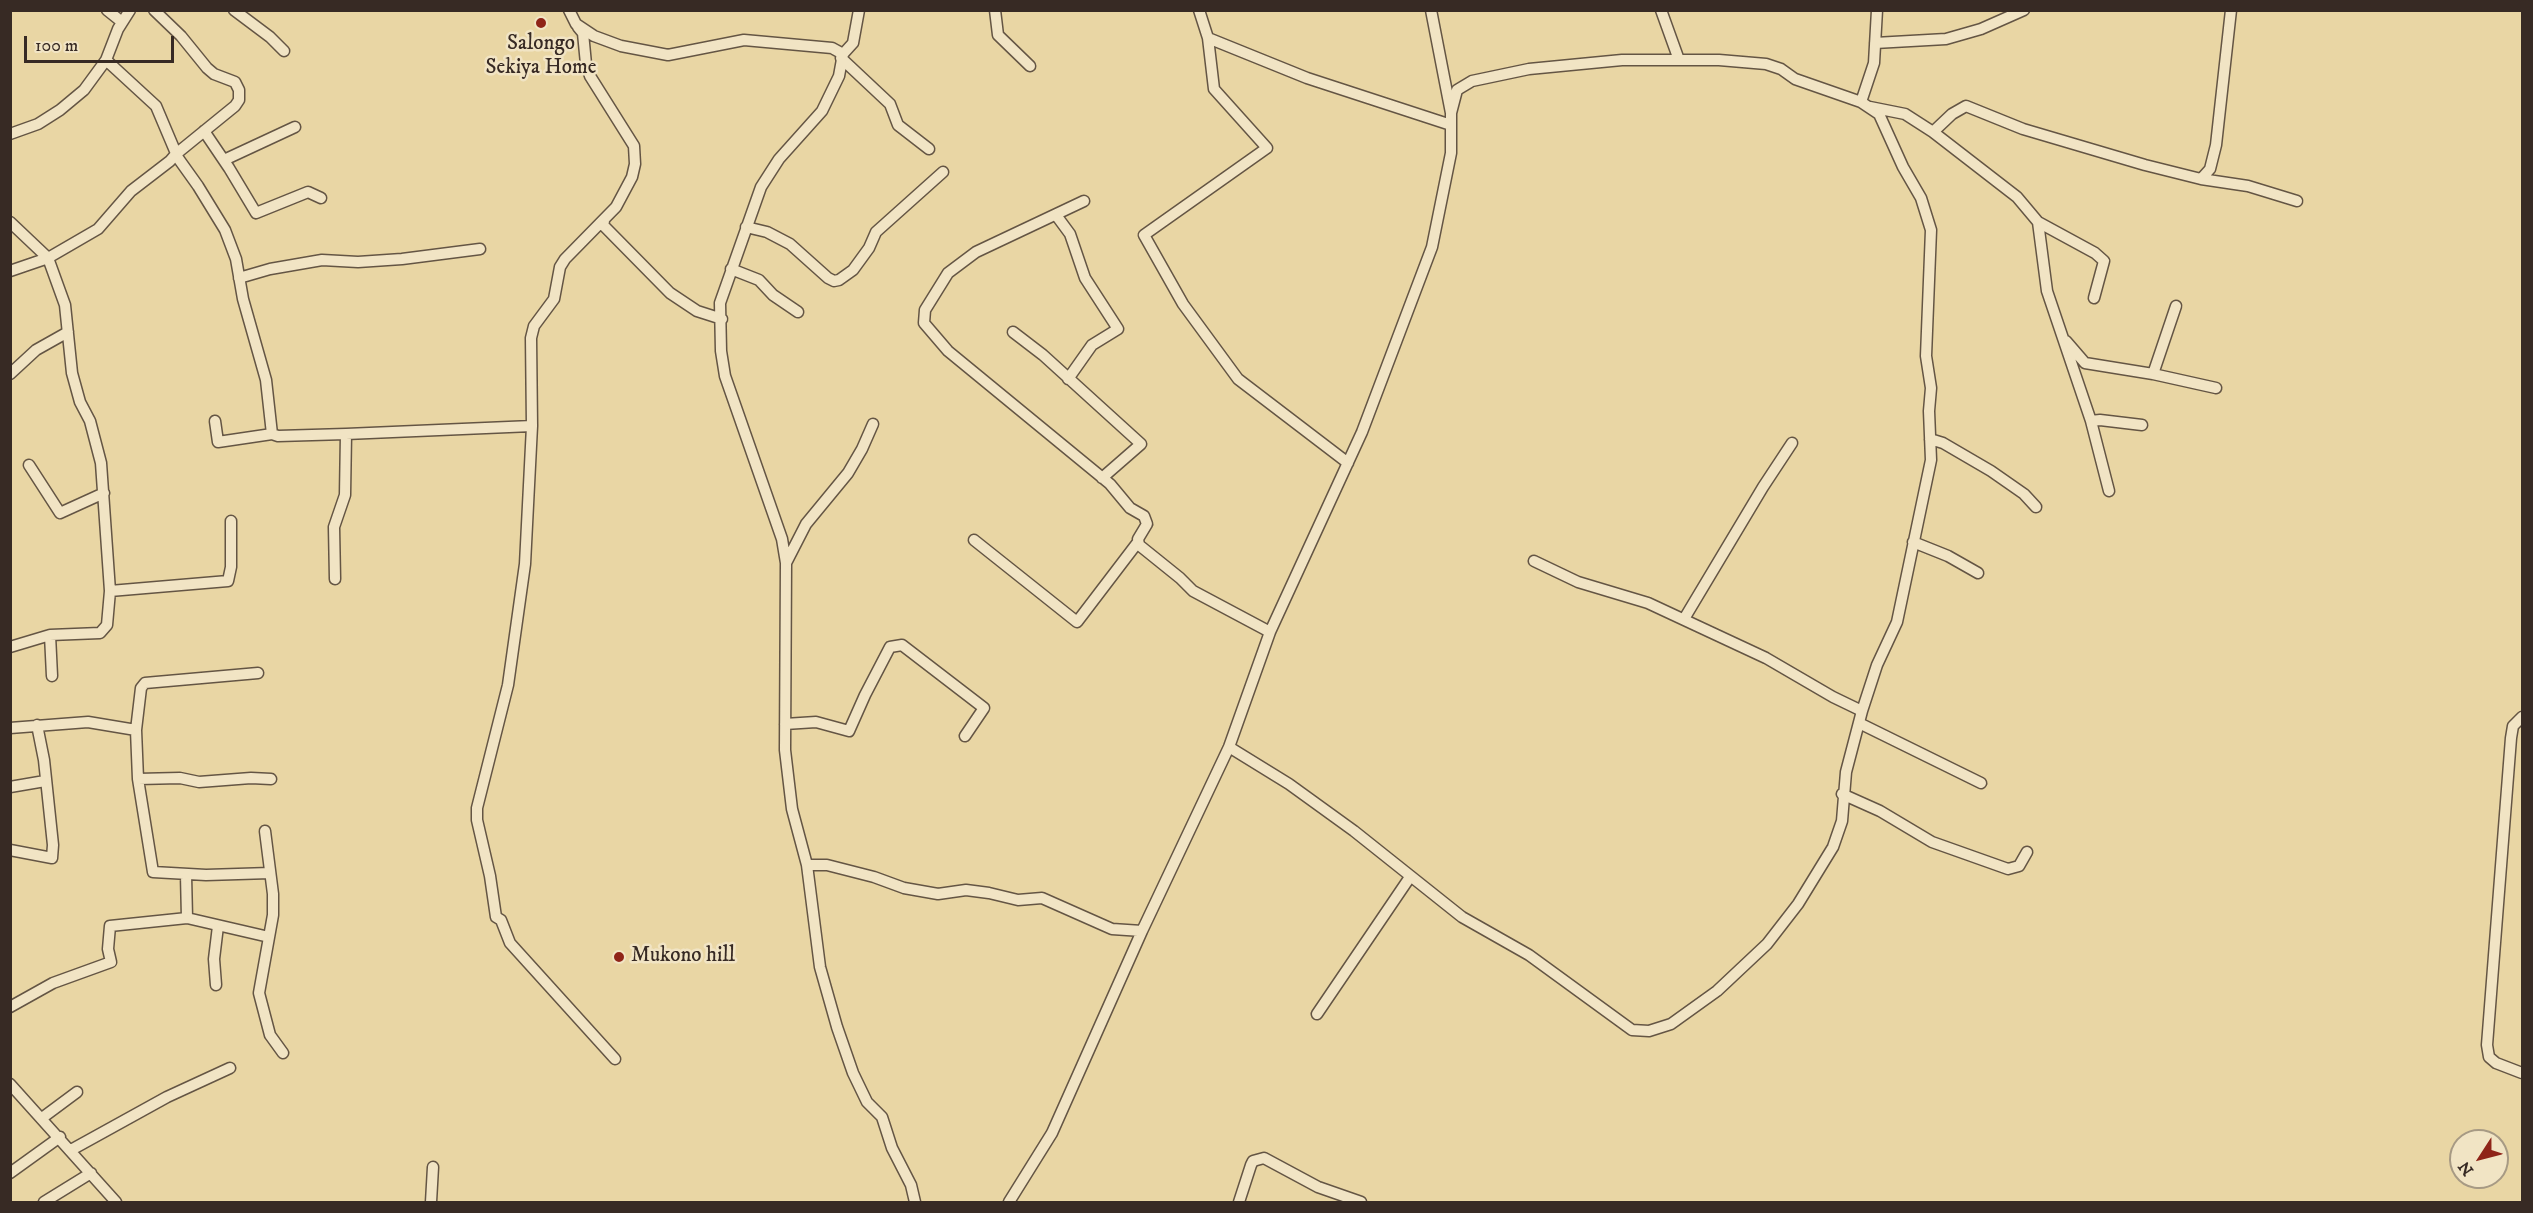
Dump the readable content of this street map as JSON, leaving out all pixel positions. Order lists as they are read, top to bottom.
{
  "places": ["Salongo Sekiya Home", "Mukono hill"],
  "scale_bar": "100 m",
  "north": "bottom left"
}
